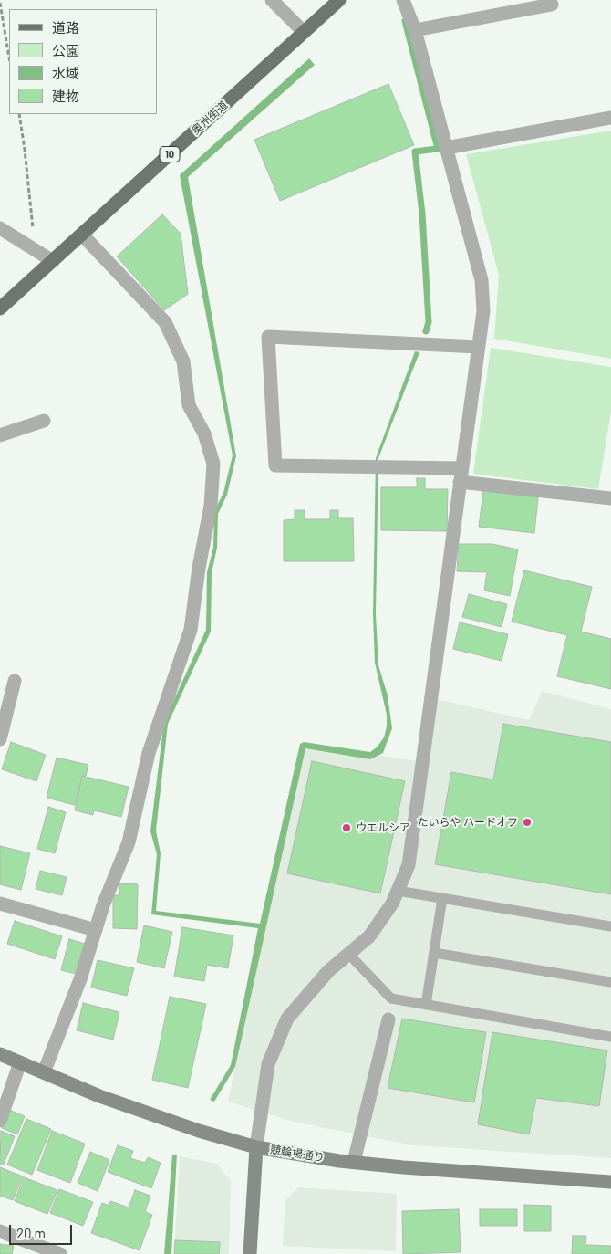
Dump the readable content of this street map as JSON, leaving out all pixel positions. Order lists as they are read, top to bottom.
{
  "streets": {
    "main road": ["奥州街道", "10"],
    "street": ["競輪場通り"]
  },
  "places": ["たいらや ハードオフ", "ウエルシア"],
  "legend": [
    "道路",
    "公園",
    "水域",
    "建物"
  ],
  "scale_bar": "20 m"
}
